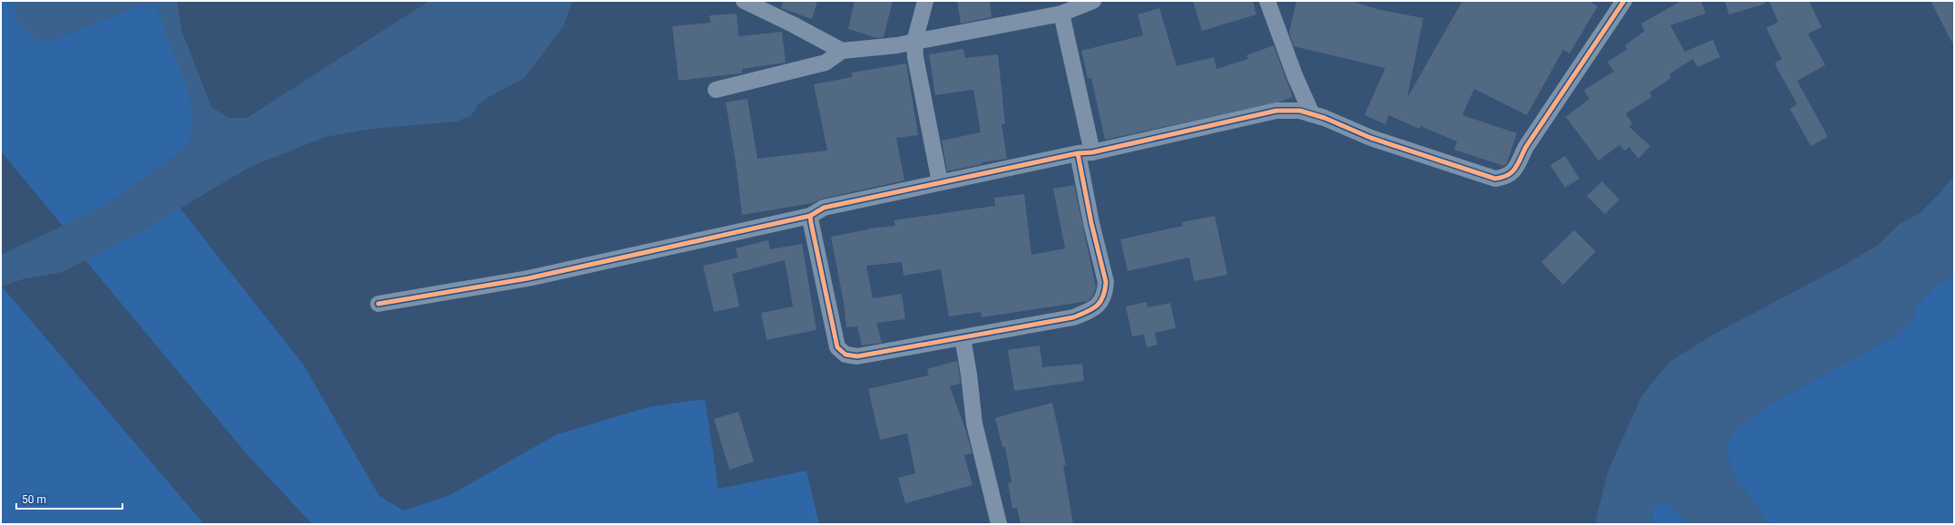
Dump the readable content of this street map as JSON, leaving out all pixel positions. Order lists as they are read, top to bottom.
{
  "scale_bar": "50 m"
}
